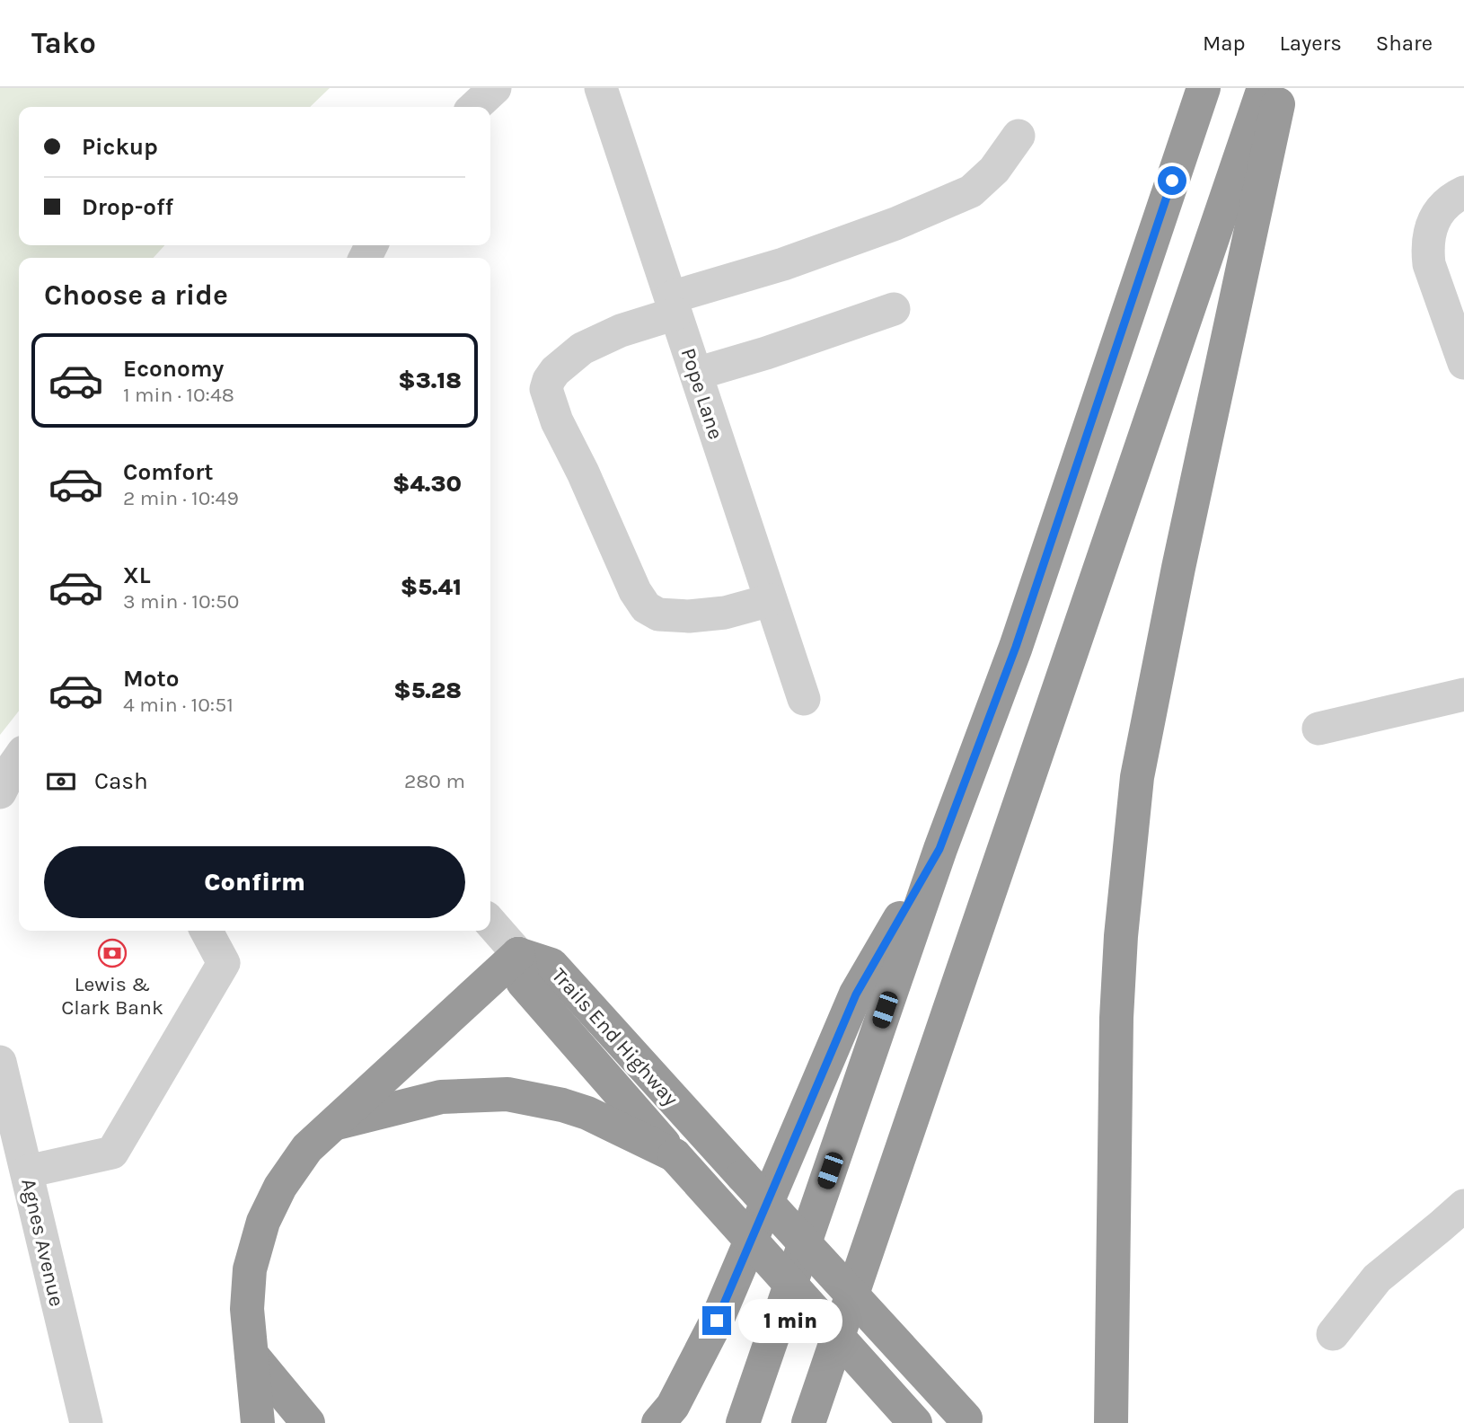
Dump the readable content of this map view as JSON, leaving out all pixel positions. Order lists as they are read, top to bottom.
{
  "streets": {
    "highway": ["Trails End Highway"],
    "street": ["Pope Lane", "Agnes Avenue"]
  },
  "places": {
    "bank": ["Lewis & Clark Bank"]
  },
  "page": {
    "header": "Tako",
    "nav": ["Map", "Layers", "Share"],
    "banner": ["Pickup", "Drop-off"],
    "heading": "Choose a ride",
    "list": [
      {
        "name": "Economy",
        "note": "1 min · 10:48",
        "value": "$3.18"
      },
      {
        "name": "Comfort",
        "note": "2 min · 10:49",
        "value": "$4.30"
      },
      {
        "name": "XL",
        "note": "3 min · 10:50",
        "value": "$5.41"
      },
      {
        "name": "Moto",
        "note": "4 min · 10:51",
        "value": "$5.28"
      }
    ],
    "pay": ["Cash", "280 m"],
    "buttons": "Confirm",
    "bubble": "1 min"
  }
}
